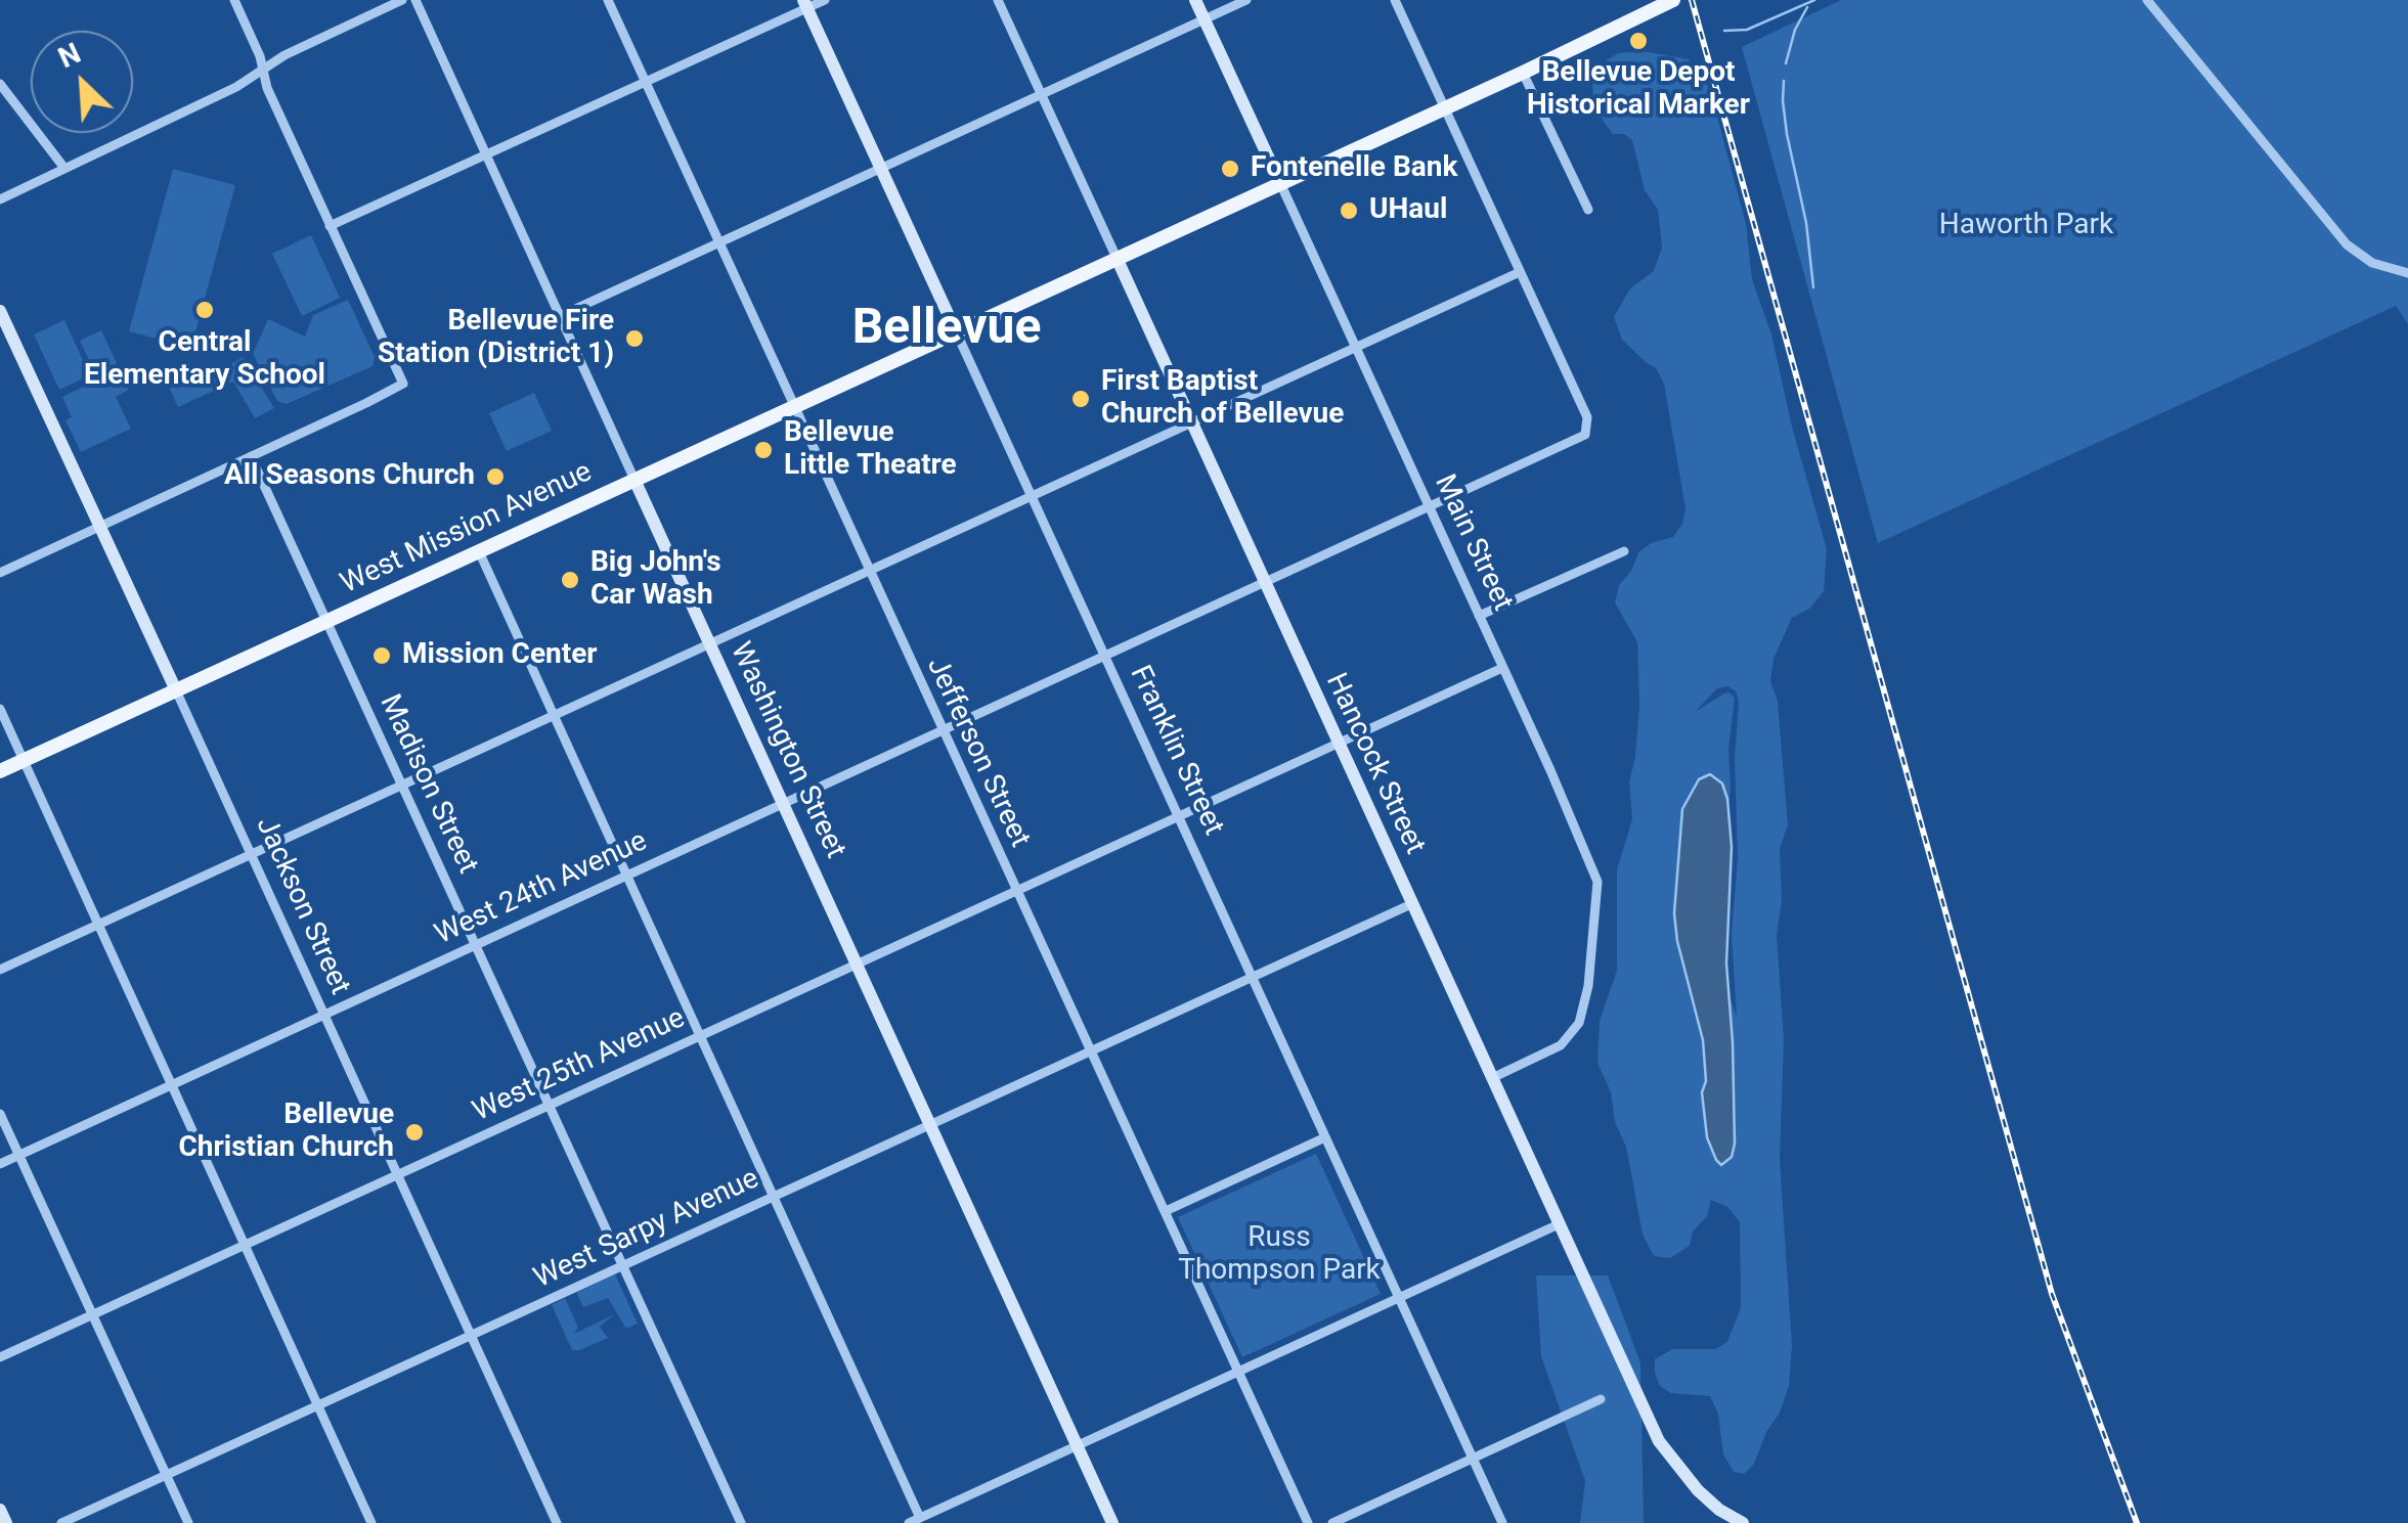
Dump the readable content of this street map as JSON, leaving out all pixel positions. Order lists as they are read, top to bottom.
{
  "streets": {
    "main road": ["West Mission Avenue"],
    "street": [
      "Main Street",
      "Washington Street",
      "Franklin Street",
      "Jefferson Street",
      "Hancock Street",
      "Madison Street",
      "West 24th Avenue",
      "Jackson Street",
      "West 25th Avenue",
      "West Sarpy Avenue"
    ]
  },
  "crossings": [
    ["West Mission Avenue", "Main Street"],
    ["West Mission Avenue", "Washington Street"],
    ["West Mission Avenue", "Franklin Street"],
    ["West Mission Avenue", "Jefferson Street"],
    ["West Mission Avenue", "Hancock Street"],
    ["West Mission Avenue", "Madison Street"],
    ["West Mission Avenue", "Jackson Street"],
    ["Main Street", "Hancock Street"],
    ["Main Street", "West 24th Avenue"],
    ["Main Street", "West 25th Avenue"],
    ["Washington Street", "West 24th Avenue"],
    ["Washington Street", "West 25th Avenue"],
    ["Washington Street", "West Sarpy Avenue"],
    ["Franklin Street", "West 24th Avenue"],
    ["Franklin Street", "West 25th Avenue"],
    ["Franklin Street", "West Sarpy Avenue"],
    ["Jefferson Street", "West 24th Avenue"],
    ["Jefferson Street", "West 25th Avenue"],
    ["Jefferson Street", "West Sarpy Avenue"],
    ["Hancock Street", "West 24th Avenue"],
    ["Hancock Street", "West 25th Avenue"],
    ["Hancock Street", "West Sarpy Avenue"],
    ["Madison Street", "West 24th Avenue"],
    ["Madison Street", "West 25th Avenue"],
    ["Madison Street", "West Sarpy Avenue"],
    ["West 24th Avenue", "Jackson Street"],
    ["Jackson Street", "West 25th Avenue"],
    ["Jackson Street", "West Sarpy Avenue"]
  ],
  "districts": ["Bellevue"],
  "parks": ["Haworth Park", "Russ Thompson Park"],
  "places": [
    "Bellevue Depot Historical Marker",
    "Fontenelle Bank",
    "UHaul",
    "Central Elementary School",
    "Bellevue Fire Station (District 1)",
    "First Baptist Church of Bellevue",
    "Bellevue Little Theatre",
    "All Seasons Church",
    "Big John's Car Wash",
    "Mission Center",
    "Bellevue Christian Church"
  ],
  "north": "top left"
}
